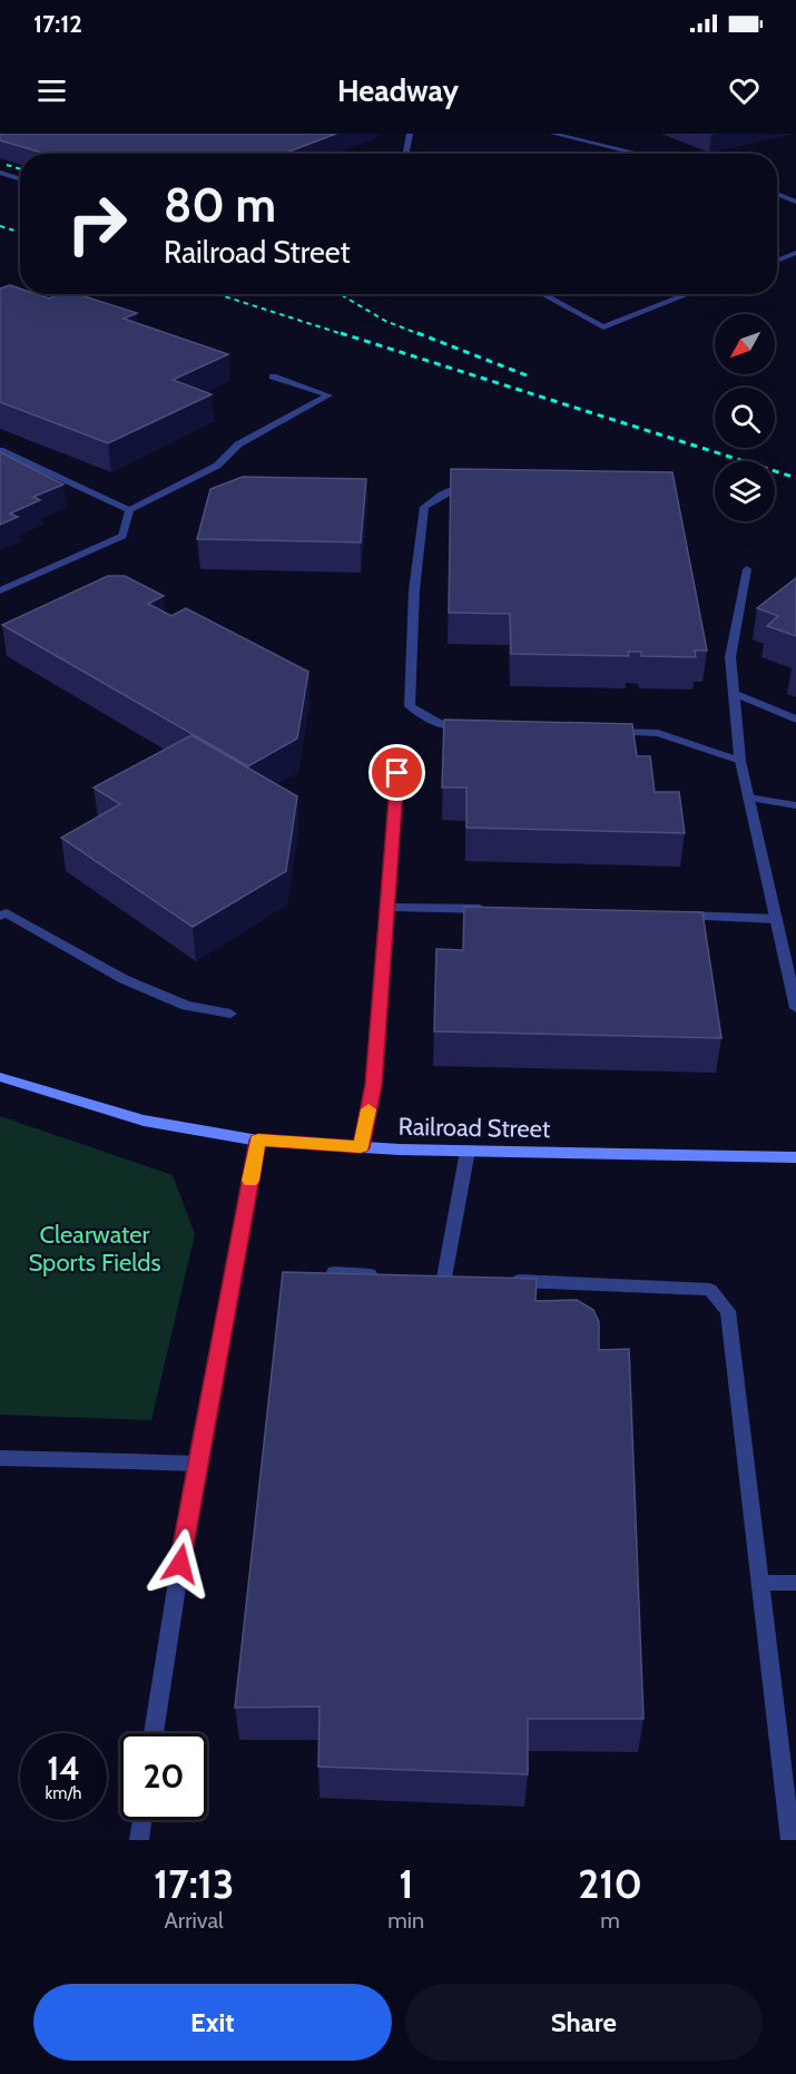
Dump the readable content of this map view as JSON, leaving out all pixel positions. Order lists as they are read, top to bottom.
{
  "streets": {
    "main road": ["Railroad Street"]
  },
  "parks": ["Clearwater Sports Fields"],
  "north": "bottom left",
  "page": {
    "status": "17:12",
    "header": "Headway",
    "turn": ["80 m", "Railroad Street"],
    "speed": "14 km/h",
    "limit": "20",
    "eta": [
      "17:13",
      "Arrival",
      "1",
      "min",
      "210",
      "m"
    ],
    "buttons": ["Exit", "Share"]
  }
}
